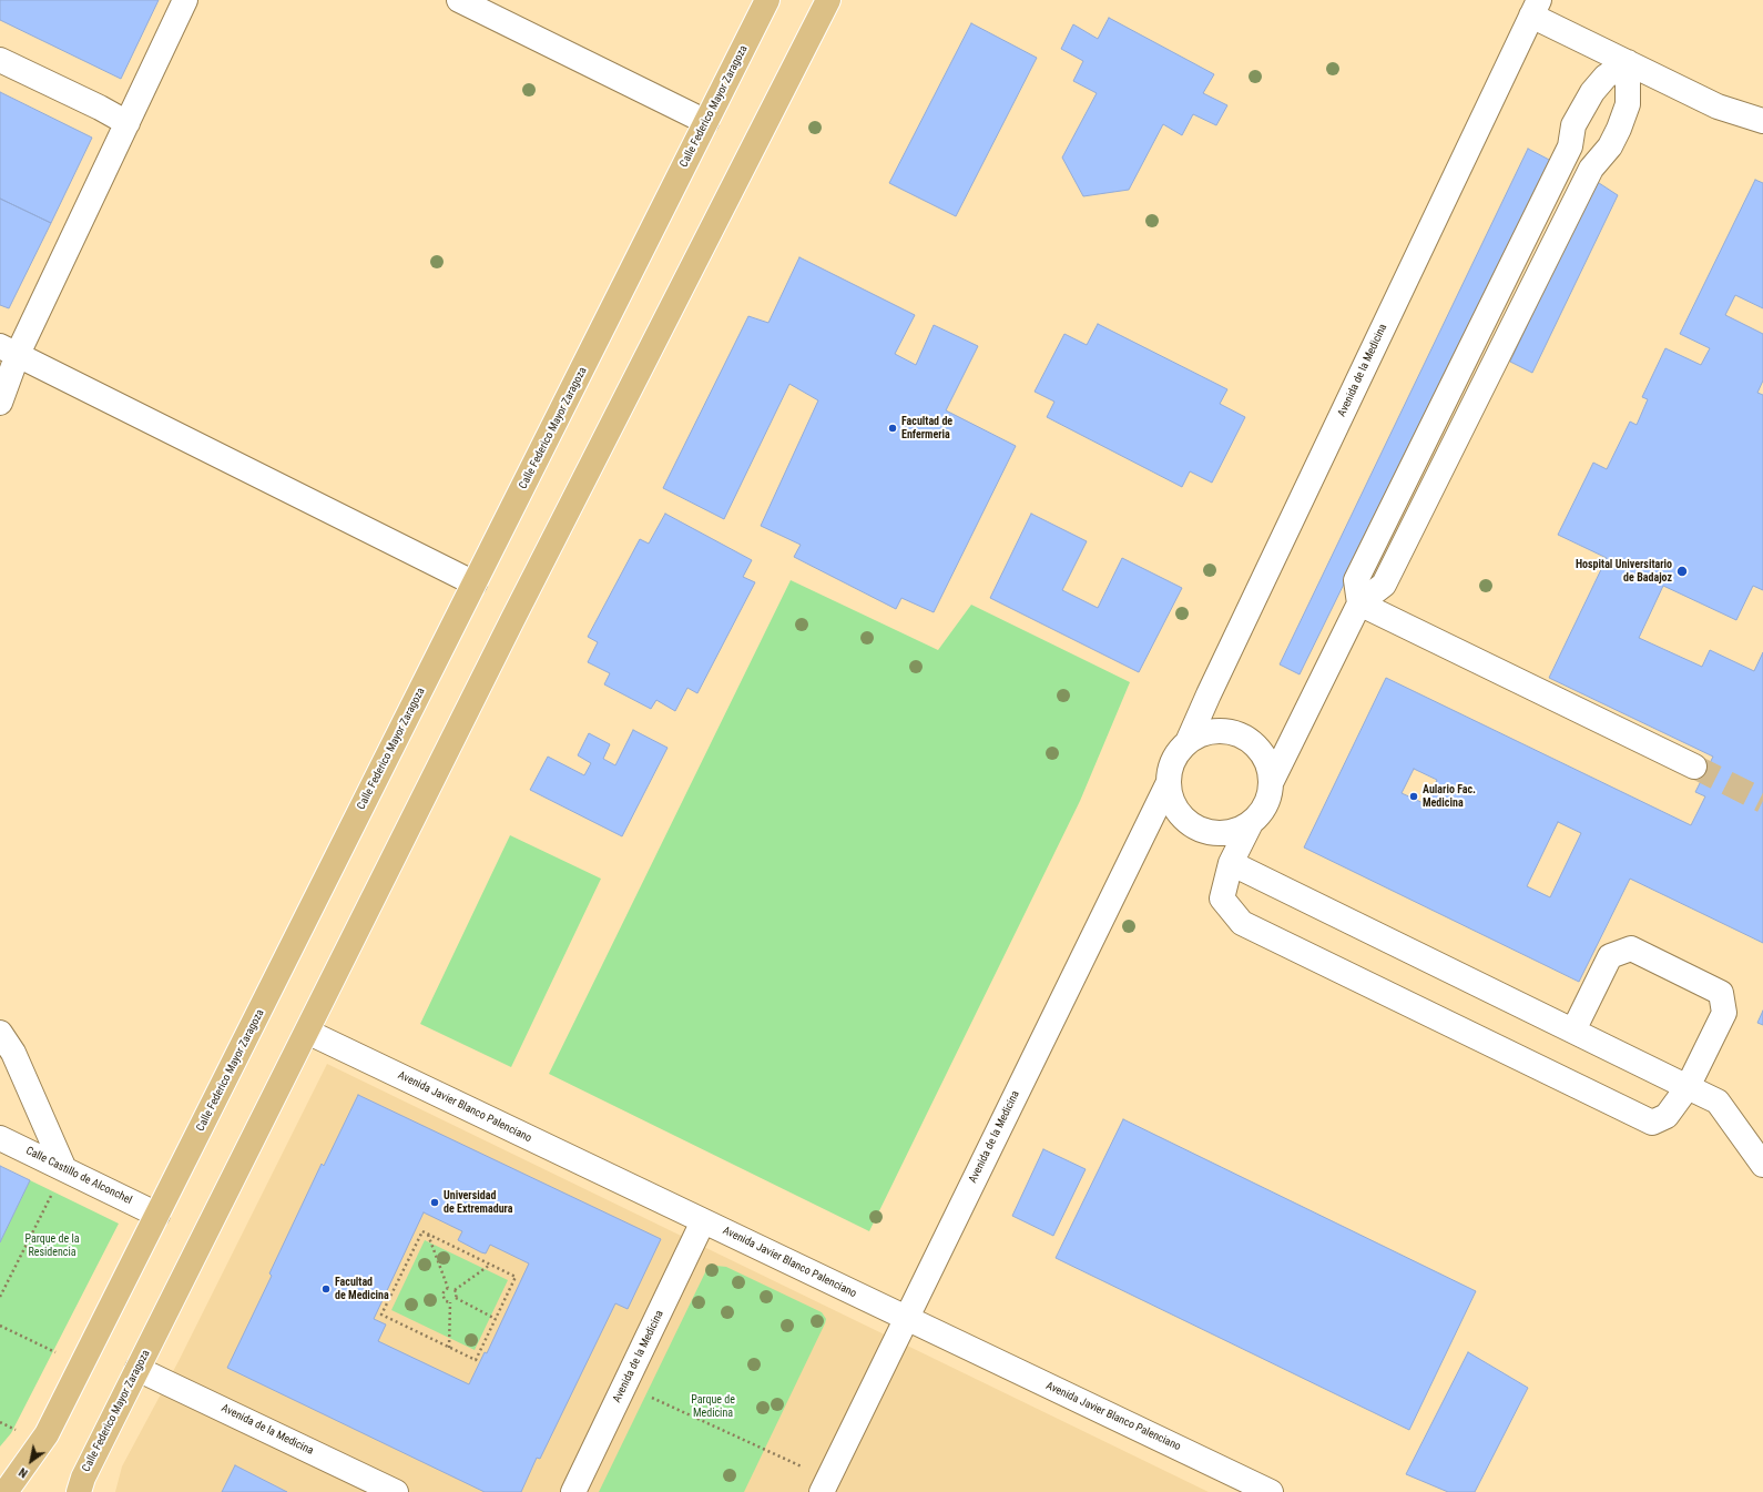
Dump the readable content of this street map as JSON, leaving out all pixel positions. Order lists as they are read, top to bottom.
{
  "streets": {
    "main road": ["Calle Federico Mayor Zaragoza"],
    "street": ["Avenida de la Medicina", "Avenida Javier Blanco Palenciano", "Calle Castillo de Alconchel"]
  },
  "crossings": [
    ["Calle Federico Mayor Zaragoza", "Avenida de la Medicina"],
    ["Calle Federico Mayor Zaragoza", "Avenida Javier Blanco Palenciano"],
    ["Calle Federico Mayor Zaragoza", "Calle Castillo de Alconchel"],
    ["Avenida de la Medicina", "Avenida Javier Blanco Palenciano"]
  ],
  "parks": ["Parque de la Residencia", "Parque de Medicina"],
  "places": [
    "Facultad de Enfermeria",
    "Hospital Universitario de Badajoz",
    "Aulario Fac. Medicina",
    "Universidad de Extremadura",
    "Facultad de Medicina"
  ],
  "north": "bottom left"
}
